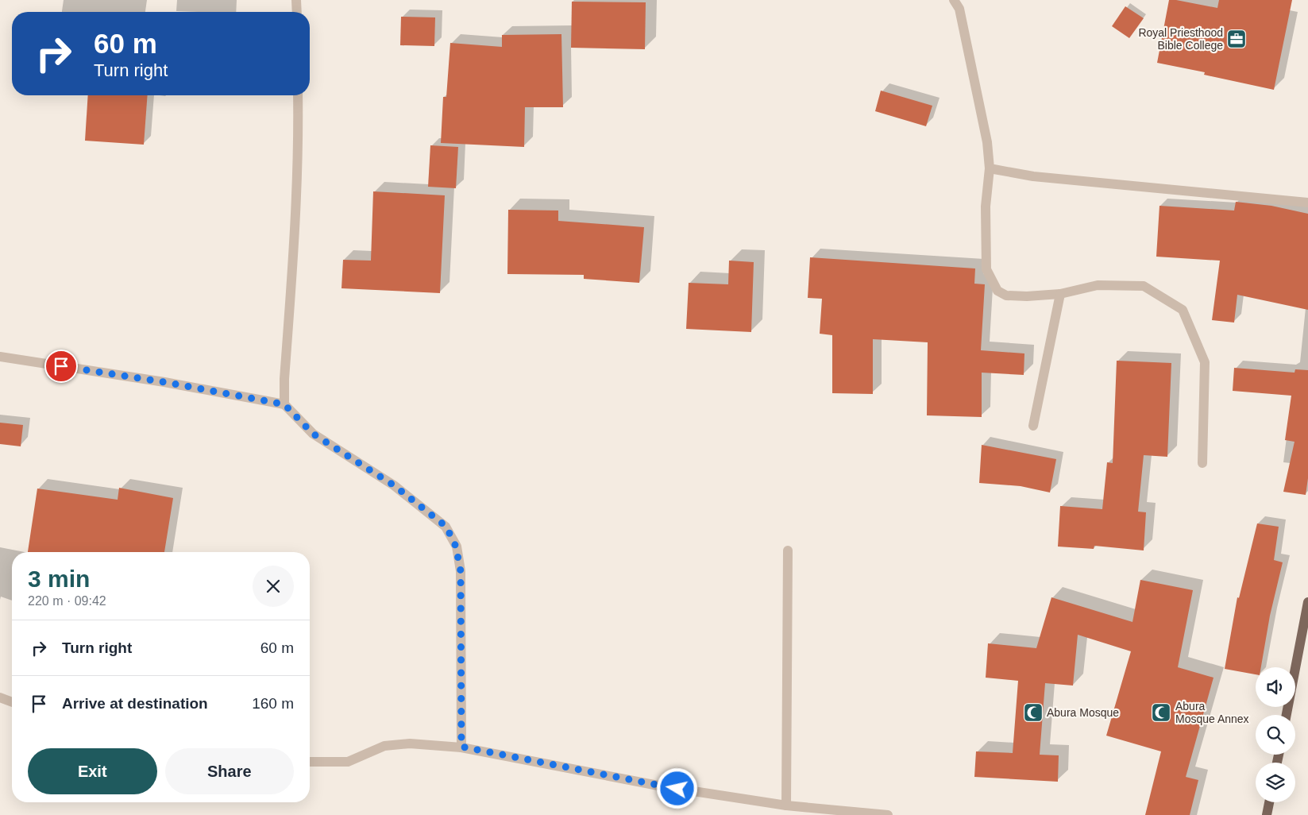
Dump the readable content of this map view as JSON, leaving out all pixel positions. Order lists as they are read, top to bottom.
{
  "places": {
    "office": ["Royal Priesthood Bible College"],
    "mosque": ["Abura Mosque", "Abura Mosque Annex"]
  },
  "page": {
    "turn": ["60 m", "Turn right"],
    "heading": ["3 min", "220 m · 09:42"],
    "list": [
      {
        "name": "Turn right",
        "value": "60 m"
      },
      {
        "name": "Arrive at destination",
        "value": "160 m"
      }
    ],
    "buttons": ["Exit", "Share"]
  }
}
